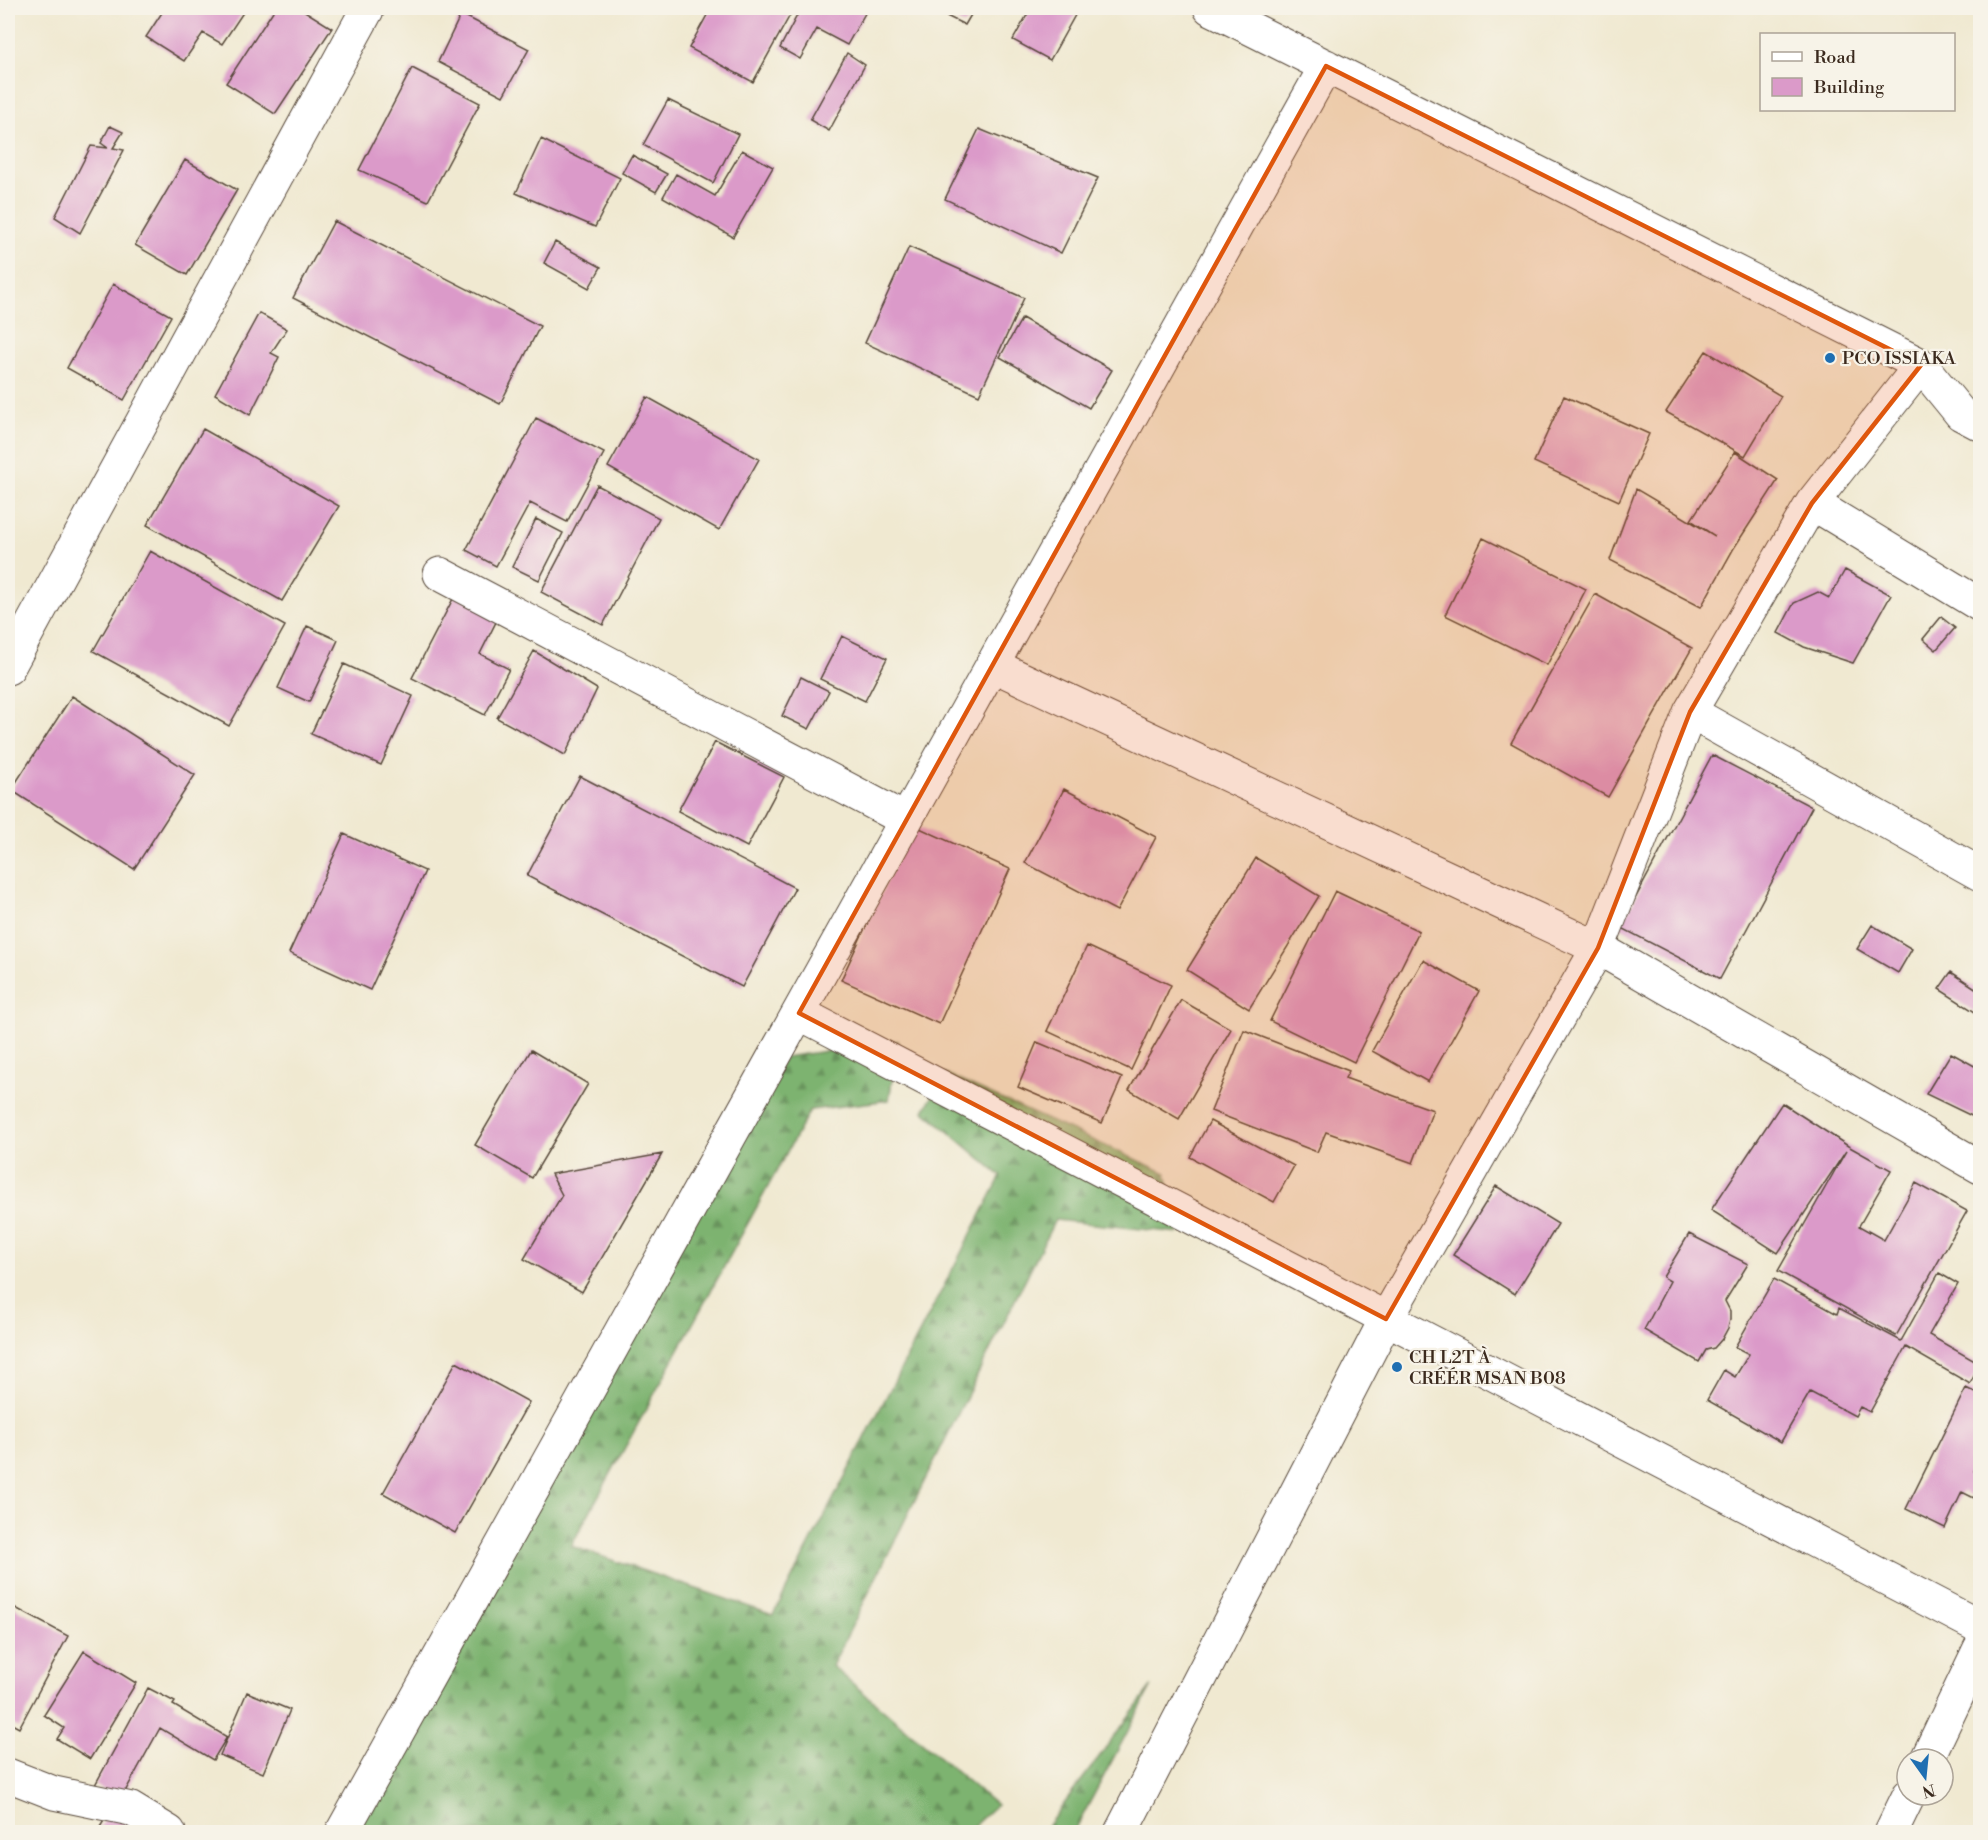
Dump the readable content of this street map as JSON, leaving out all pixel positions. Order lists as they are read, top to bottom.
{
  "places": ["PCO ISSIAKA", "CH L2T À CRÉÉR MSAN B08"],
  "legend": ["Road", "Building"],
  "north": "bottom"
}
